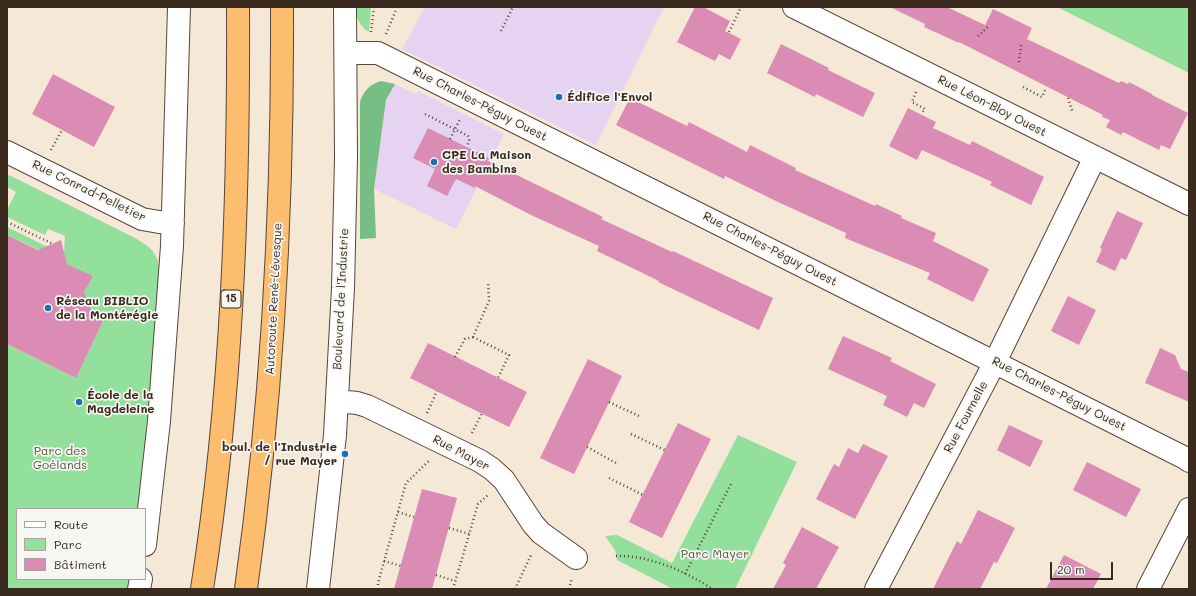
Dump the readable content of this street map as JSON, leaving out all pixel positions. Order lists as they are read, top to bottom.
{
  "streets": {
    "highway": ["15", "Autoroute René-Lévesque"],
    "street": [
      "Rue Charles-Péguy Ouest",
      "Rue Léon-Bloy Ouest",
      "Rue Conrad-Pelletier",
      "Boulevard de l'Industrie",
      "Rue Fournelle",
      "Rue Mayer"
    ]
  },
  "crossings": [
    ["Rue Charles-Péguy Ouest", "Boulevard de l'Industrie"],
    ["Rue Charles-Péguy Ouest", "Rue Fournelle"],
    ["Rue Léon-Bloy Ouest", "Rue Fournelle"],
    ["Boulevard de l'Industrie", "Rue Mayer"]
  ],
  "parks": ["Parc des Goélands", "Parc Mayer"],
  "places": [
    "Édifice l'Envol",
    "CPE La Maison des Bambins",
    "Réseau BIBLIO de la Montérégie",
    "École de la Magdeleine",
    "boul. de l'Industrie / rue Mayer"
  ],
  "legend": ["Route", "Parc", "Bâtiment"],
  "scale_bar": "20 m"
}
